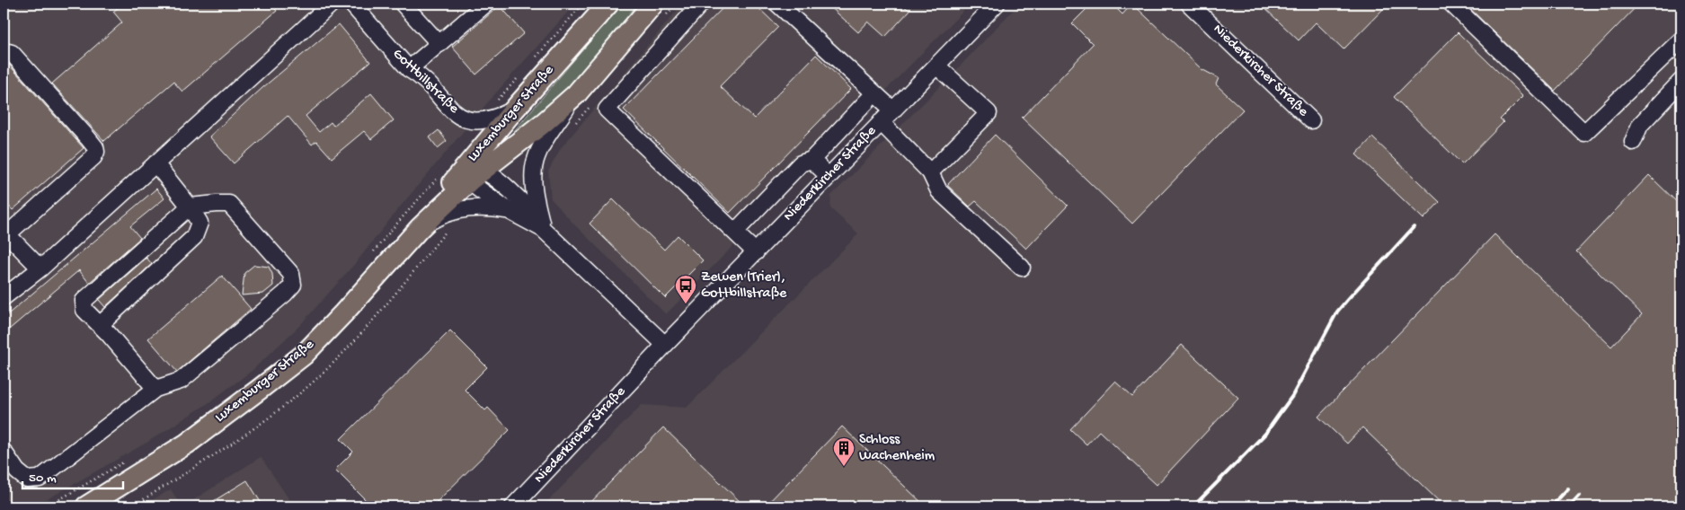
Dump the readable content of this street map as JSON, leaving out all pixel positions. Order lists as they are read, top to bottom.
{
  "streets": {
    "main road": ["Luxemburger Straße"],
    "street": ["Niederkircher Straße", "Gottbillstraße"]
  },
  "crossings": [
    ["Gottbillstraße", "Luxemburger Straße"]
  ],
  "places": {
    "bus stop": ["Zewen (Trier), Gottbillstraße"],
    "building": ["Schloss Wachenheim"]
  },
  "scale_bar": "50 m"
}
